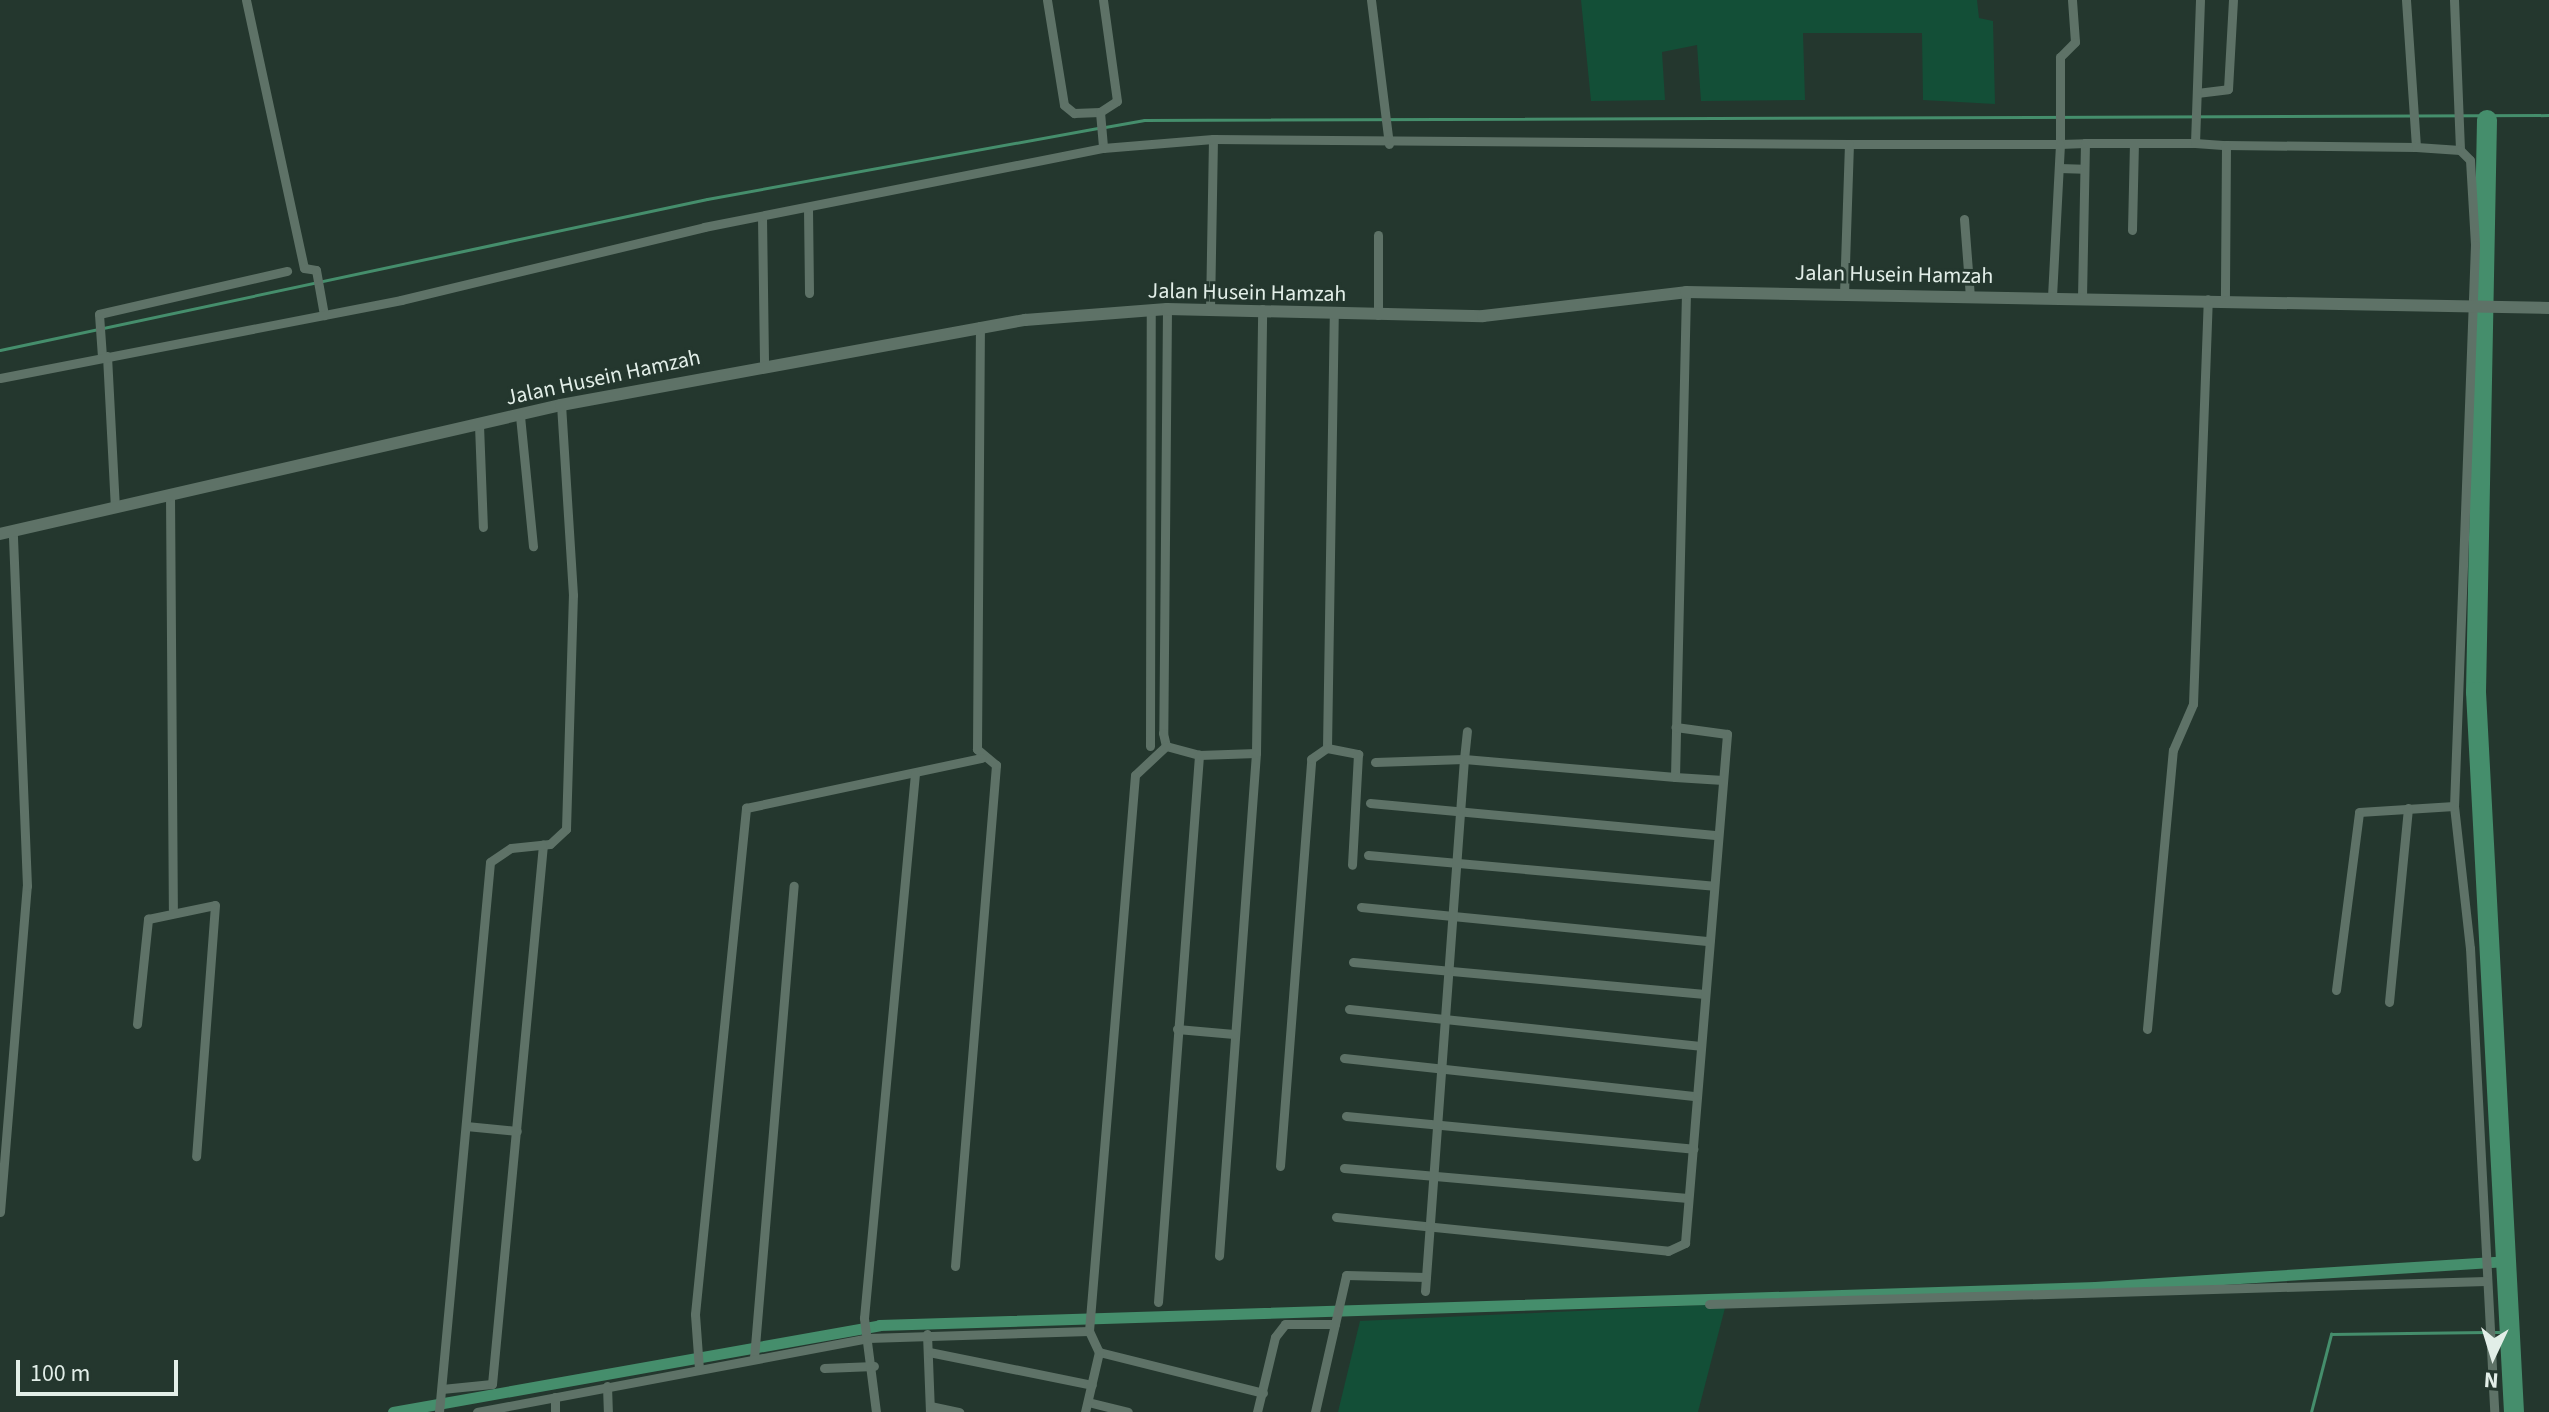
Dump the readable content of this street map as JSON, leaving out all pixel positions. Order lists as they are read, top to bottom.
{
  "streets": {
    "street": ["Jalan Husein Hamzah"]
  },
  "scale_bar": "100 m",
  "north": "bottom"
}
